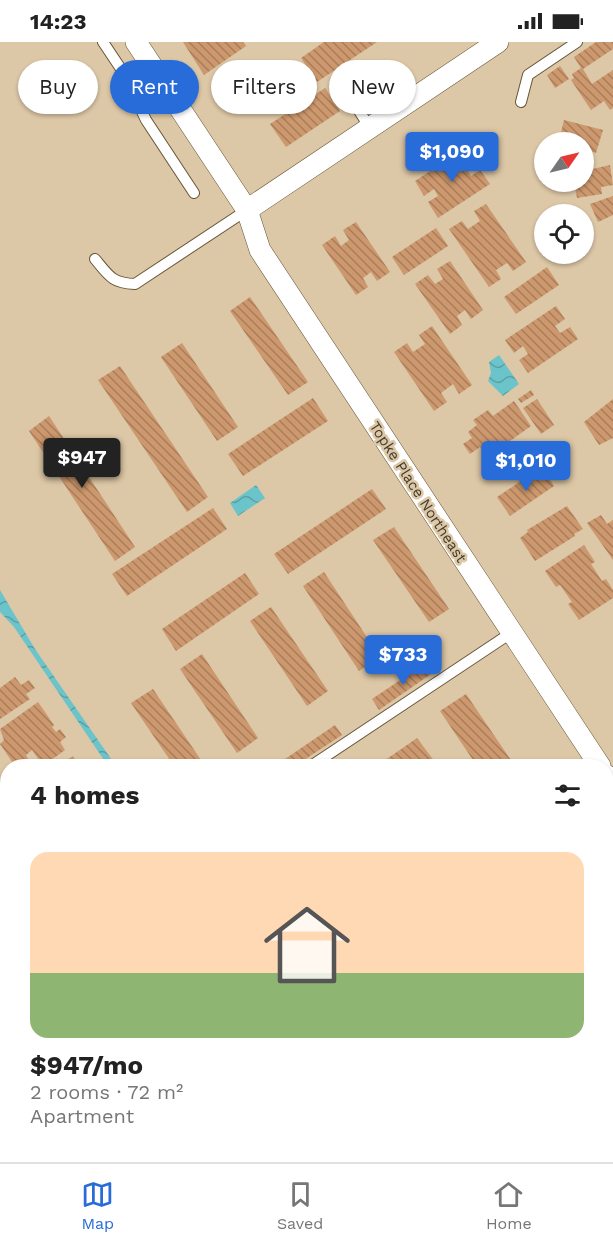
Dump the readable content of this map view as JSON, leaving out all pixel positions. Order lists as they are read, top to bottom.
{
  "streets": {
    "street": ["Topke Place Northeast"]
  },
  "north": "top right",
  "page": {
    "status": "14:23",
    "chip": [
      "Buy",
      "Rent",
      "Filters",
      "New"
    ],
    "price": [
      "$1,090",
      "$947",
      "$1,010",
      "$733"
    ],
    "heading": "4 homes",
    "list": [
      {
        "name": "$947/mo",
        "note": "2 rooms · 72 m² · Apartment"
      }
    ],
    "tabs": ["Map", "Saved", "Home"]
  }
}
